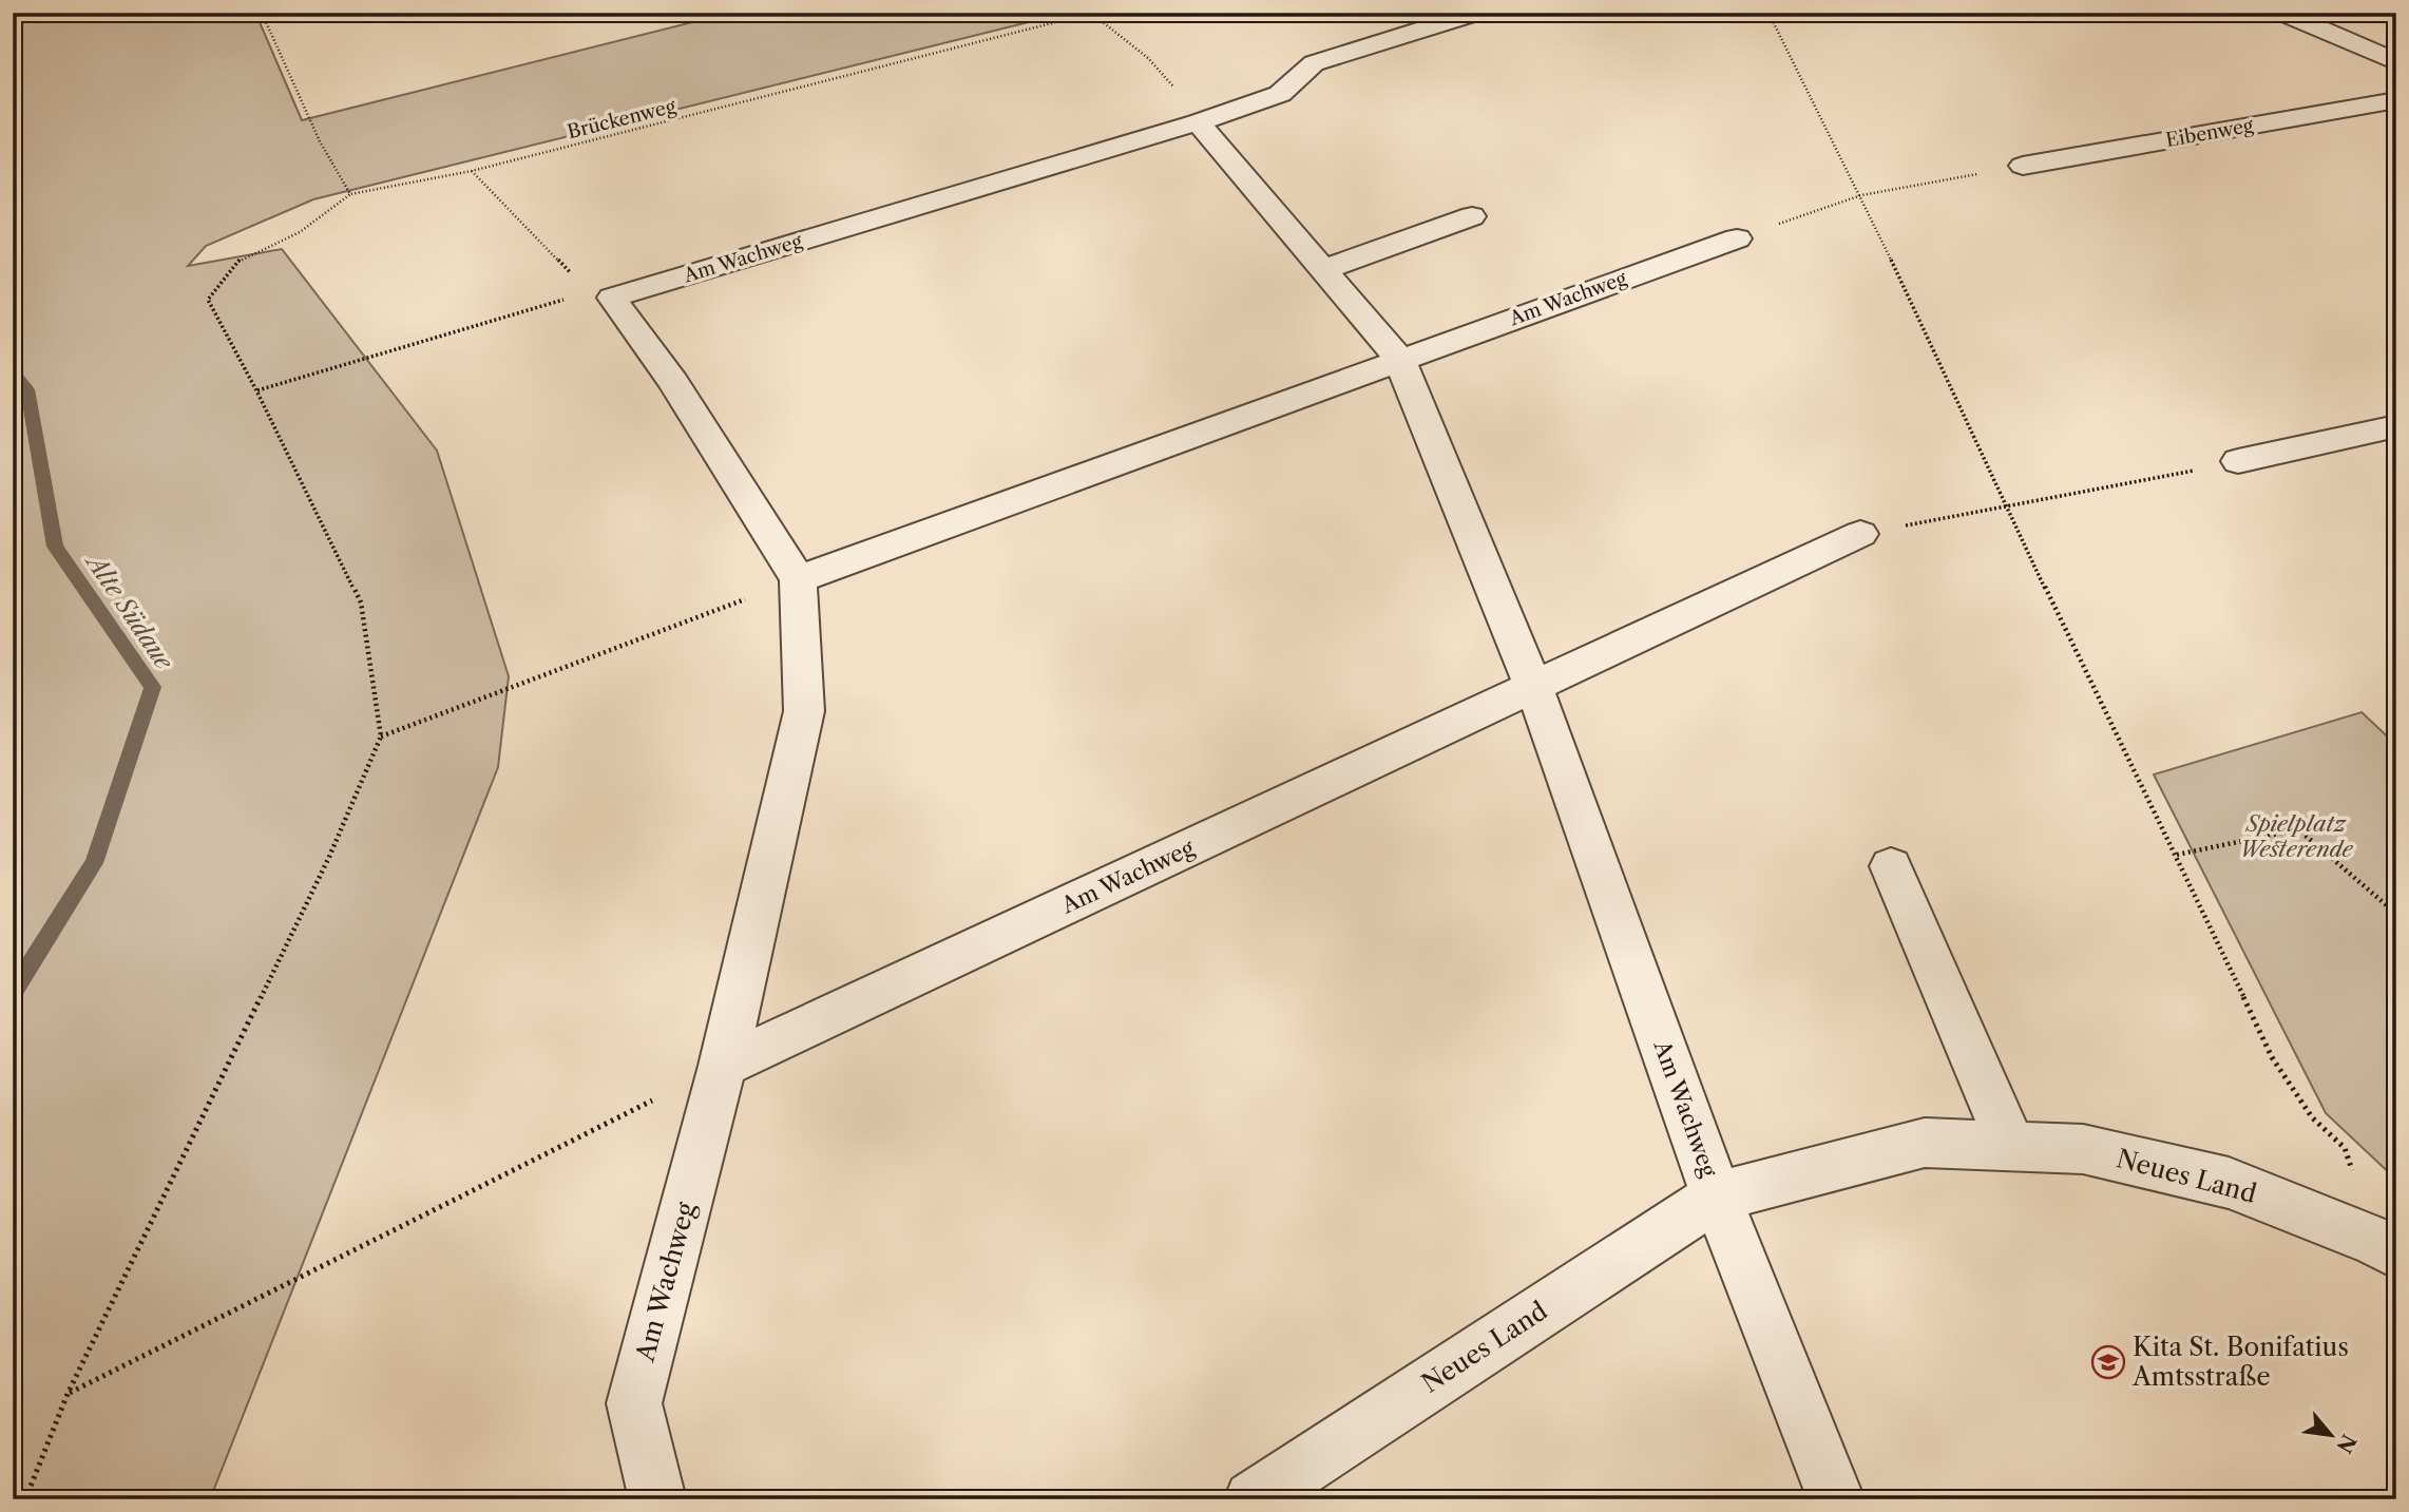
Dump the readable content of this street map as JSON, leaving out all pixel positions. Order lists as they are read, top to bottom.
{
  "streets": {
    "street": ["Eibenweg", "Am Wachweg", "Neues Land"],
    "path": ["Brückenweg"]
  },
  "crossings": [
    ["Am Wachweg", "Neues Land"]
  ],
  "water": ["Alte Südaue"],
  "parks": ["Spielplatz Westerende"],
  "places": {
    "school or university": ["Kita St. Bonifatius Amtsstraße"]
  },
  "north": "bottom right"
}
